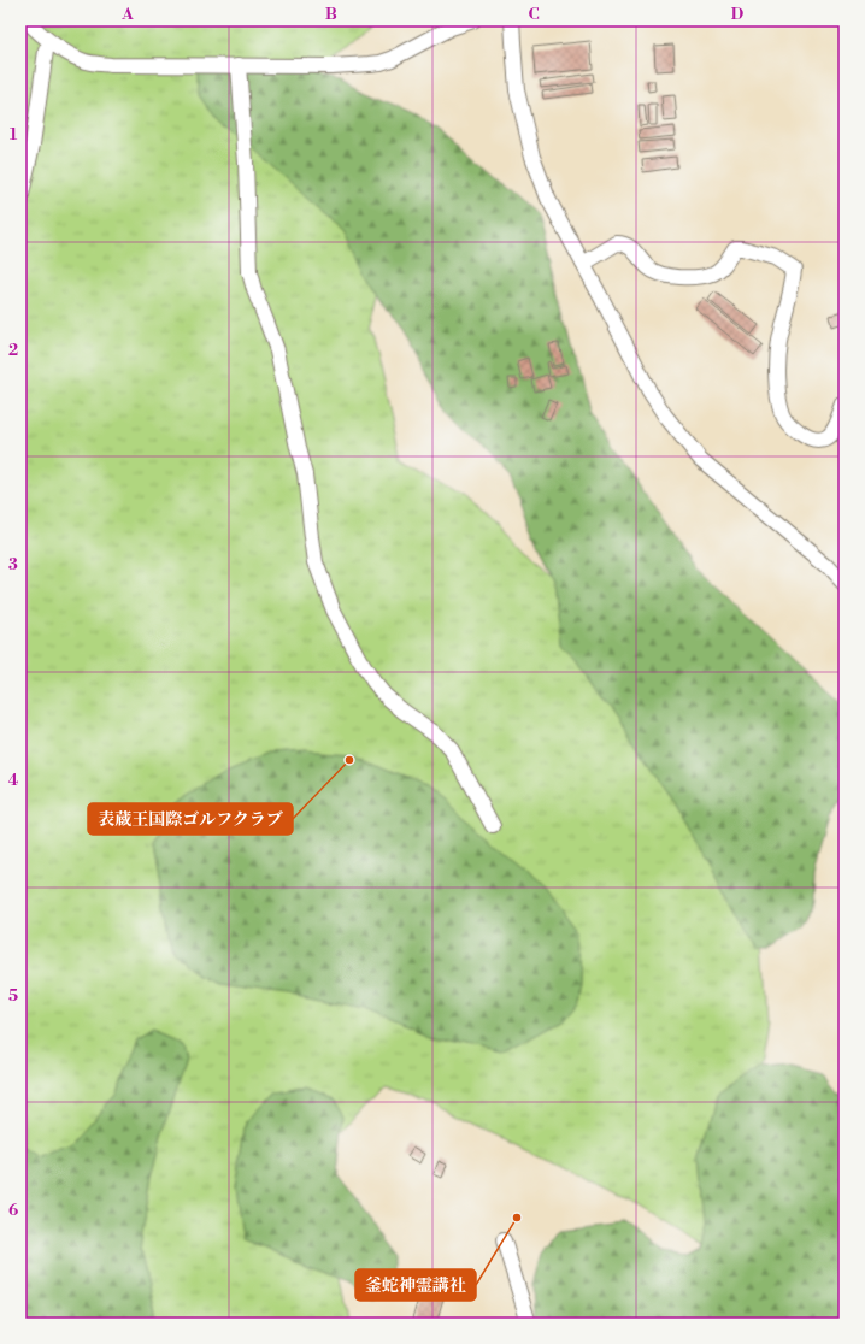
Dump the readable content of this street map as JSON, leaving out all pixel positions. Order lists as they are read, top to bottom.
{
  "places": ["表蔵王国際ゴルフクラブ", "釜蛇神霊講社"],
  "grid": {
    "columns": [
      "A",
      "B",
      "C",
      "D"
    ],
    "rows": [
      "1",
      "2",
      "3",
      "4",
      "5",
      "6"
    ]
  }
}
